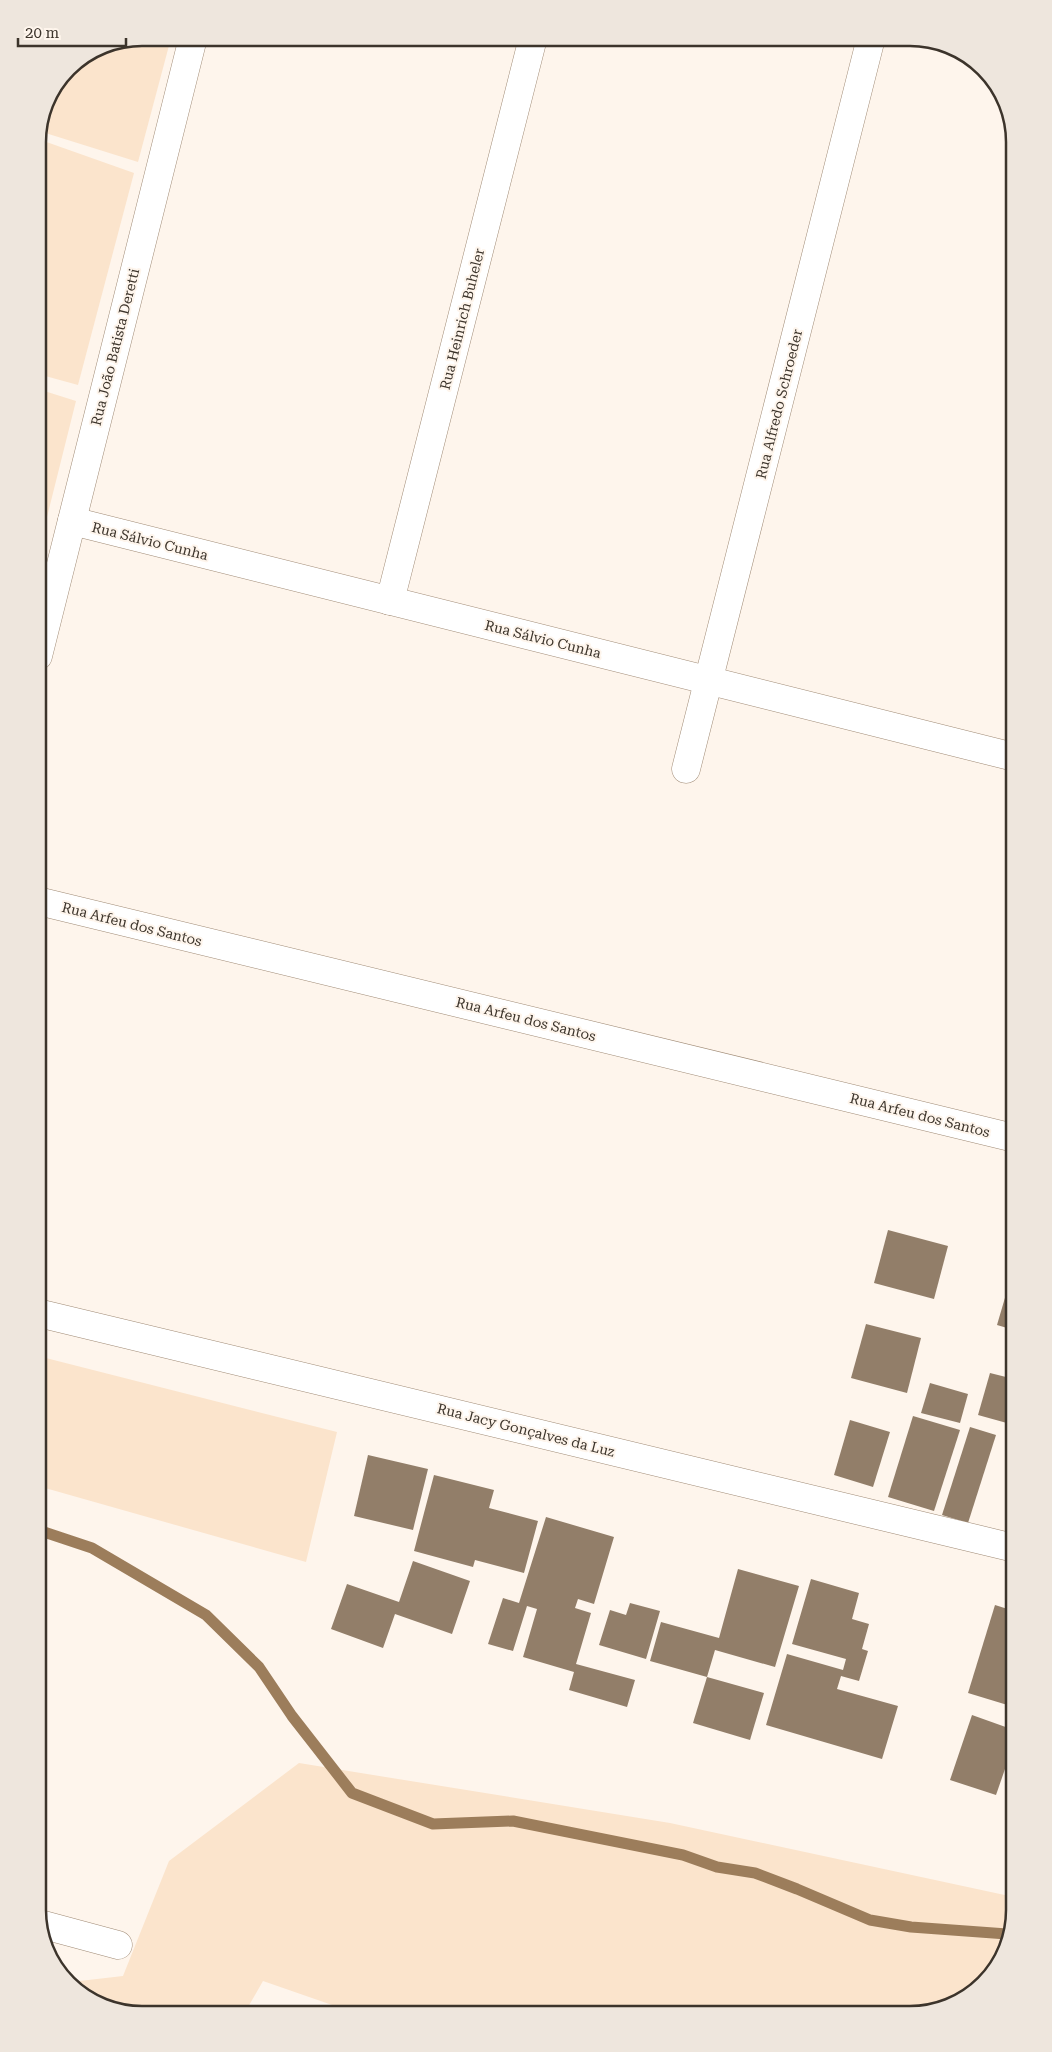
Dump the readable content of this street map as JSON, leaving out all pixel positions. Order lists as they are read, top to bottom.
{
  "streets": {
    "street": [
      "Rua Heinrich Buheler",
      "Rua João Batista Deretti",
      "Rua Alfredo Schroeder",
      "Rua Sálvio Cunha",
      "Rua Arfeu dos Santos",
      "Rua Jacy Gonçalves da Luz"
    ]
  },
  "crossings": [
    ["Rua Heinrich Buheler", "Rua Sálvio Cunha"],
    ["Rua João Batista Deretti", "Rua Sálvio Cunha"],
    ["Rua Alfredo Schroeder", "Rua Sálvio Cunha"]
  ],
  "scale_bar": "20 m"
}
